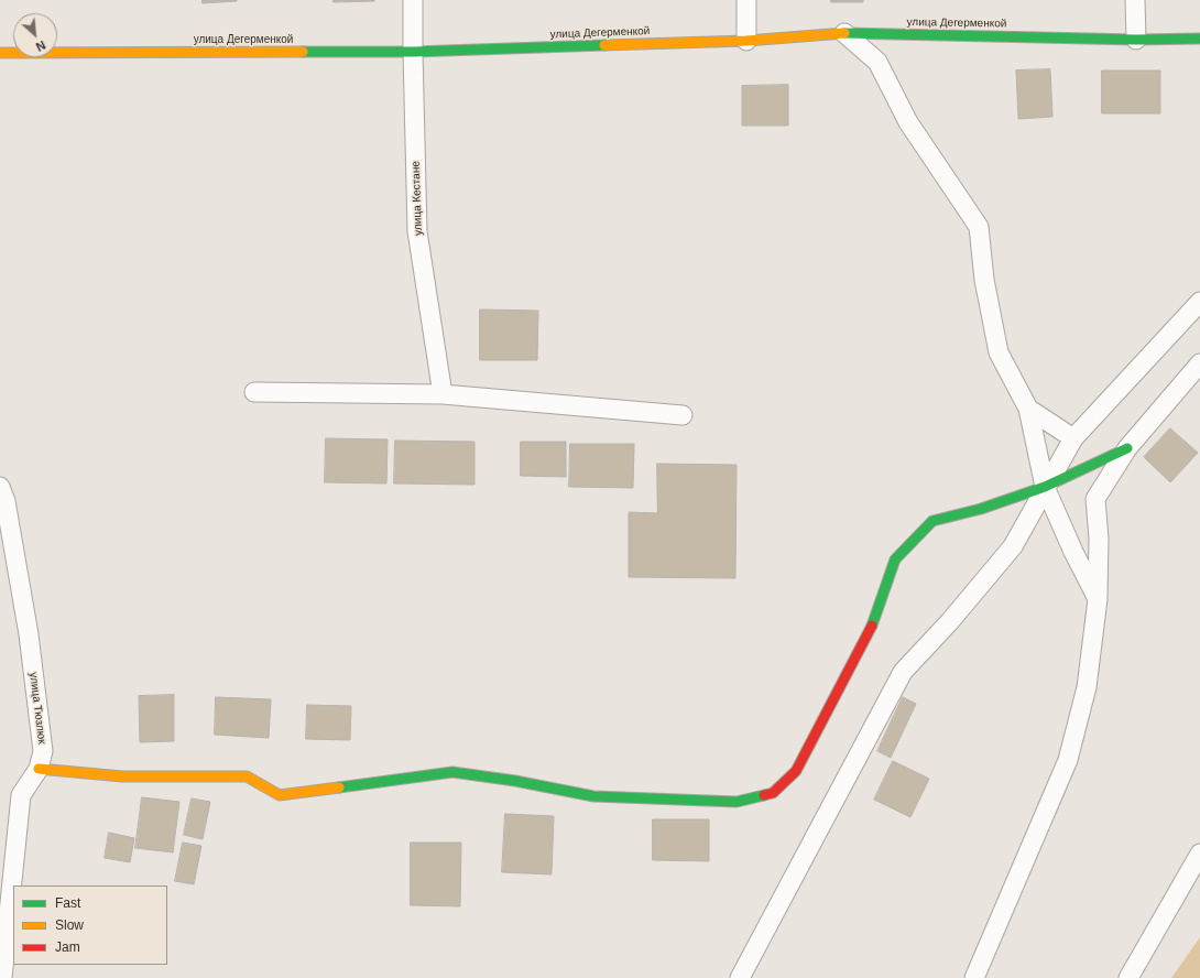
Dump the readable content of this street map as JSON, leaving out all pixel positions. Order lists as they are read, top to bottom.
{
  "streets": {
    "street": ["улица Дегерменкой", "улица Кестане", "улица Тюзлюк"]
  },
  "crossings": [
    ["улица Дегерменкой", "улица Кестане"]
  ],
  "legend": ["Fast", "Slow", "Jam"],
  "north": "bottom right"
}
